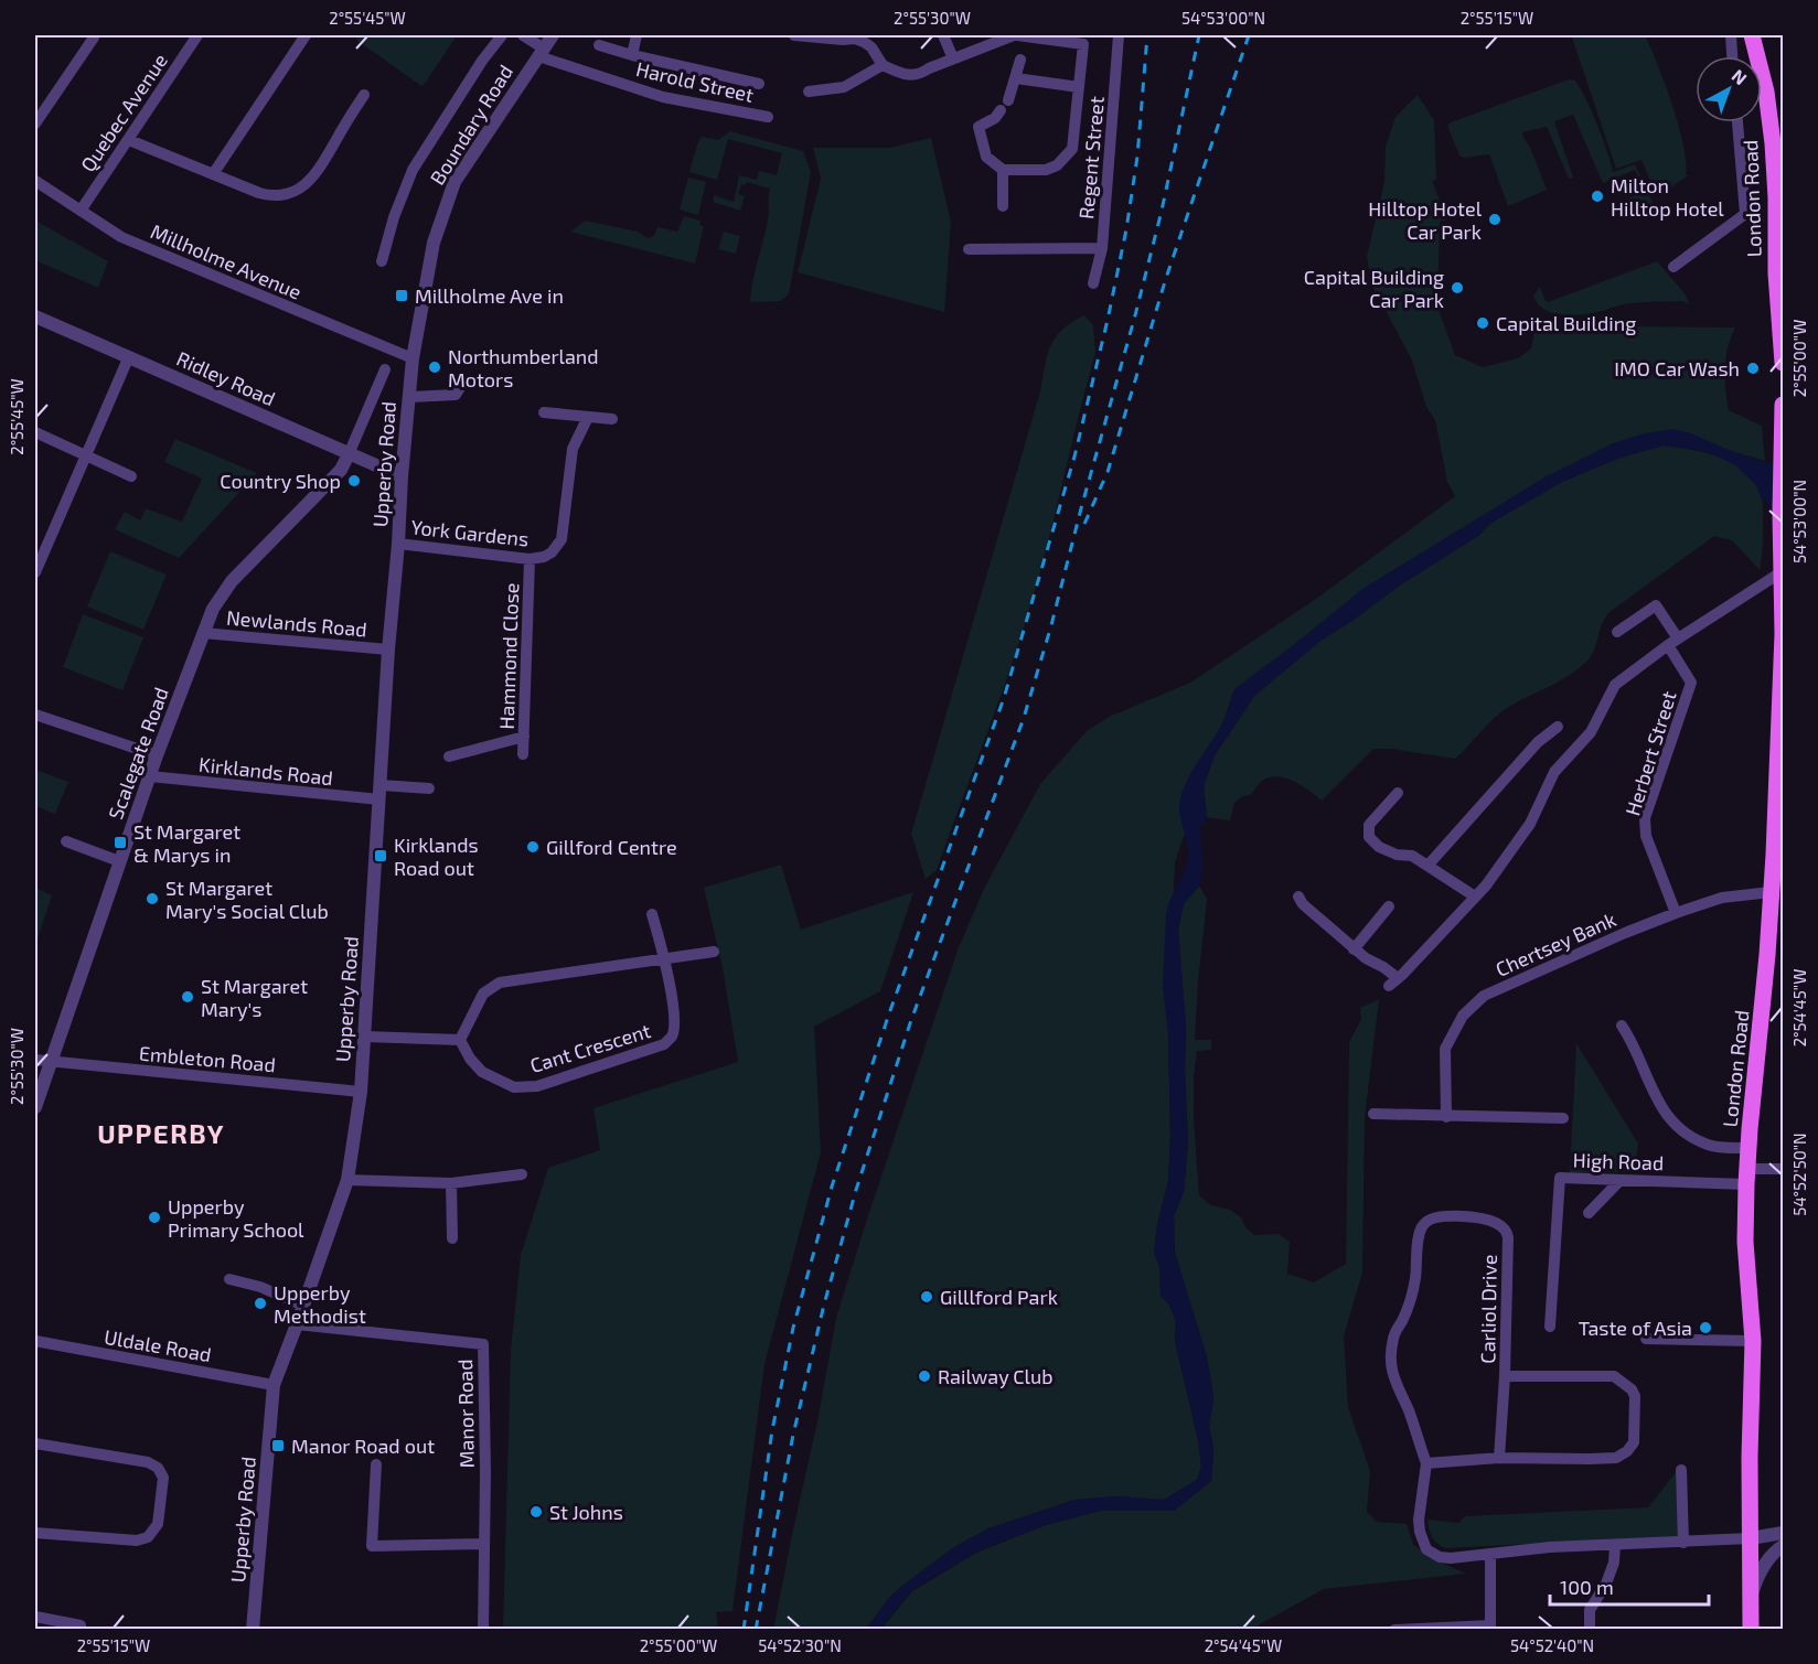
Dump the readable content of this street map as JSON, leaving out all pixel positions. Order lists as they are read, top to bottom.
{
  "streets": {
    "main road": ["London Road"],
    "street": [
      "Harold Street",
      "Quebec Avenue",
      "Boundary Road",
      "Regent Street",
      "Millholme Avenue",
      "Ridley Road",
      "Upperby Road",
      "York Gardens",
      "Newlands Road",
      "Hammond Close",
      "Scalegate Road",
      "Herbert Street",
      "Kirklands Road",
      "Chertsey Bank",
      "Cant Crescent",
      "Embleton Road",
      "High Road",
      "Carliol Drive",
      "Uldale Road",
      "Manor Road"
    ]
  },
  "crossings": [
    ["Harold Street", "Boundary Road"],
    ["Quebec Avenue", "Millholme Avenue"],
    ["Boundary Road", "Millholme Avenue"],
    ["Boundary Road", "Upperby Road"],
    ["London Road", "Chertsey Bank"],
    ["London Road", "High Road"],
    ["London Road", "Carliol Drive"],
    ["Millholme Avenue", "Upperby Road"],
    ["Ridley Road", "Upperby Road"],
    ["Ridley Road", "Scalegate Road"],
    ["Upperby Road", "York Gardens"],
    ["Upperby Road", "Newlands Road"],
    ["Upperby Road", "Kirklands Road"],
    ["Upperby Road", "Embleton Road"],
    ["Upperby Road", "Uldale Road"],
    ["Upperby Road", "Manor Road"],
    ["York Gardens", "Hammond Close"],
    ["Newlands Road", "Scalegate Road"],
    ["Scalegate Road", "Kirklands Road"],
    ["Scalegate Road", "Embleton Road"],
    ["Herbert Street", "Chertsey Bank"]
  ],
  "districts": ["UPPERBY"],
  "places": {
    "other": [
      "Milton Hilltop Hotel",
      "Hilltop Hotel Car Park",
      "Capital Building Car Park",
      "Capital Building",
      "Northumberland Motors",
      "IMO Car Wash",
      "Country Shop",
      "Gillford Centre",
      "St Margaret Mary's Social Club",
      "St Margaret Mary's",
      "Upperby Primary School",
      "Gilllford Park",
      "Upperby Methodist",
      "Taste of Asia",
      "Railway Club",
      "St Johns"
    ],
    "transit": [
      "Millholme Ave in",
      "St Margaret & Marys in",
      "Kirklands Road out",
      "Manor Road out"
    ]
  },
  "scale_bar": "100 m",
  "north": "top right",
  "coordinates": [
    "2°55'45\"W",
    "2°55'30\"W",
    "54°53'00\"N",
    "2°55'15\"W",
    "2°55'00\"W",
    "2°54'45\"W",
    "54°52'50\"N",
    "54°52'30\"N",
    "54°52'40\"N"
  ]
}
